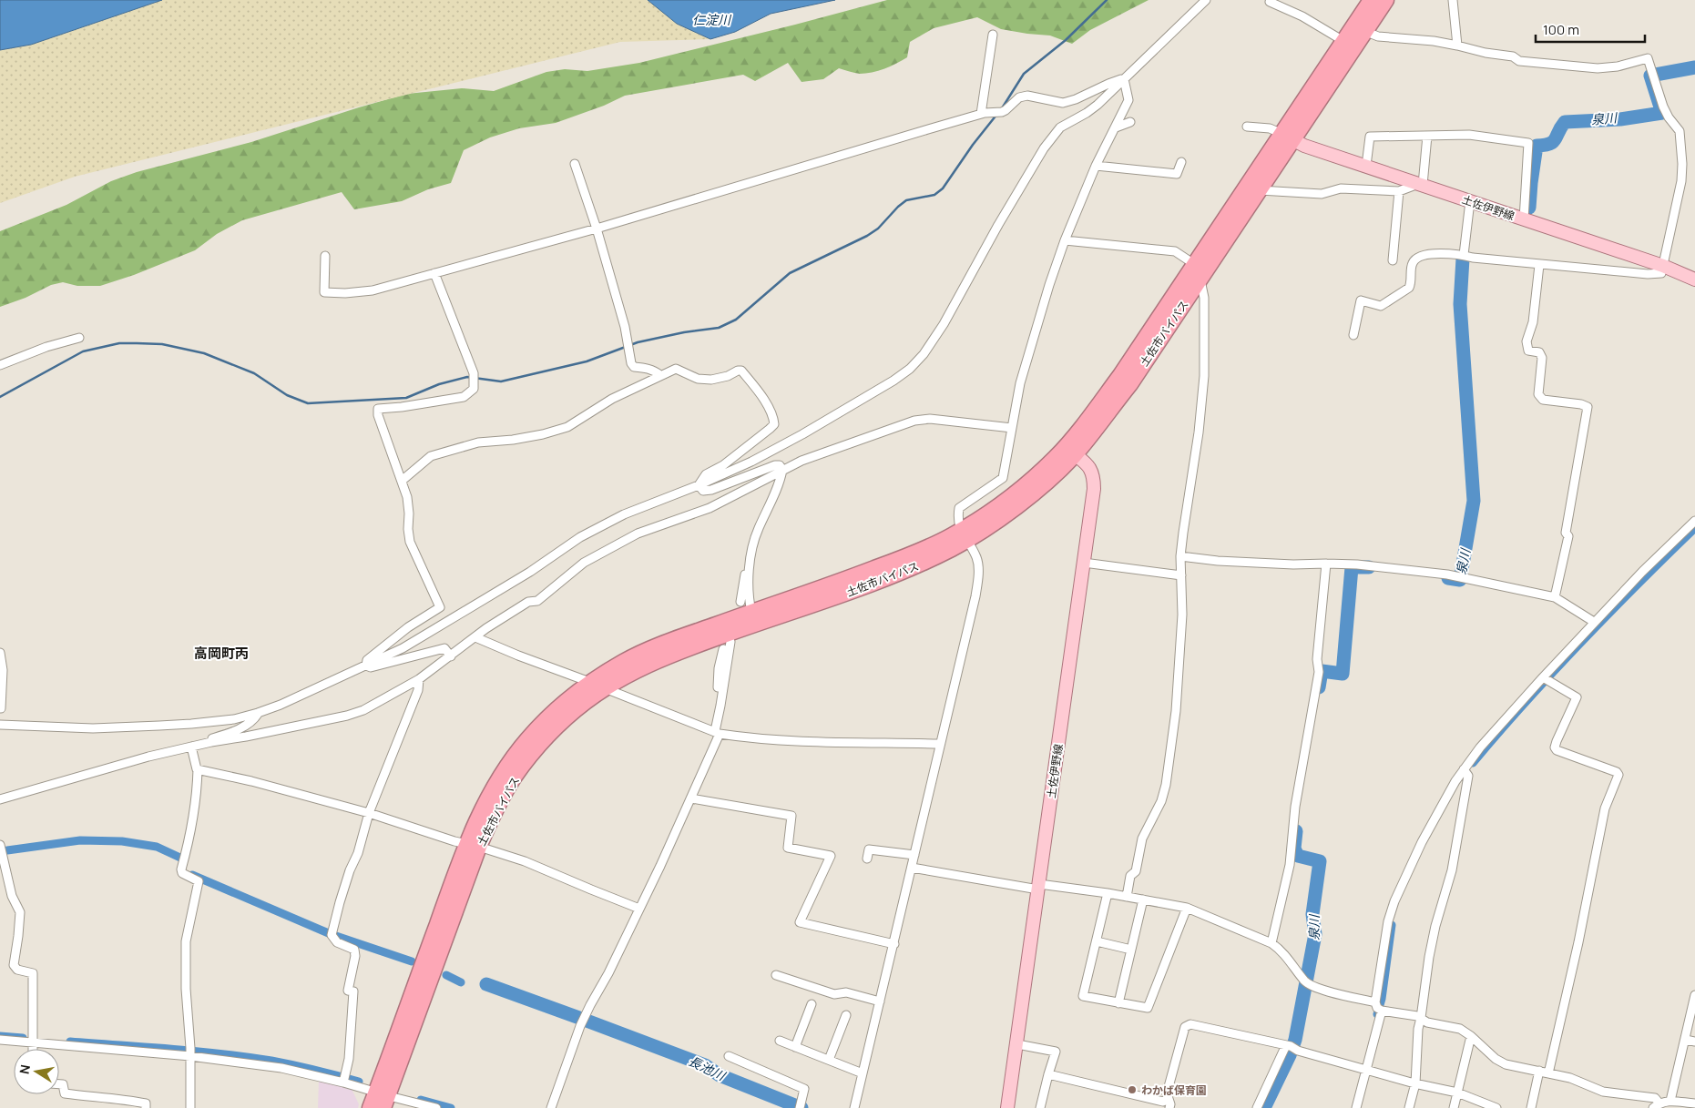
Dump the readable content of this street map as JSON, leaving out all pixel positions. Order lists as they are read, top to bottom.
{
  "streets": {
    "highway": ["土佐市バイパス"],
    "main road": ["土佐伊野線"]
  },
  "crossings": [
    ["土佐伊野線", "土佐市バイパス"]
  ],
  "districts": ["高岡町丙"],
  "water": ["仁淀川", "泉川", "長池川"],
  "places": ["わかば保育園"],
  "scale_bar": "100 m",
  "north": "left"
}
